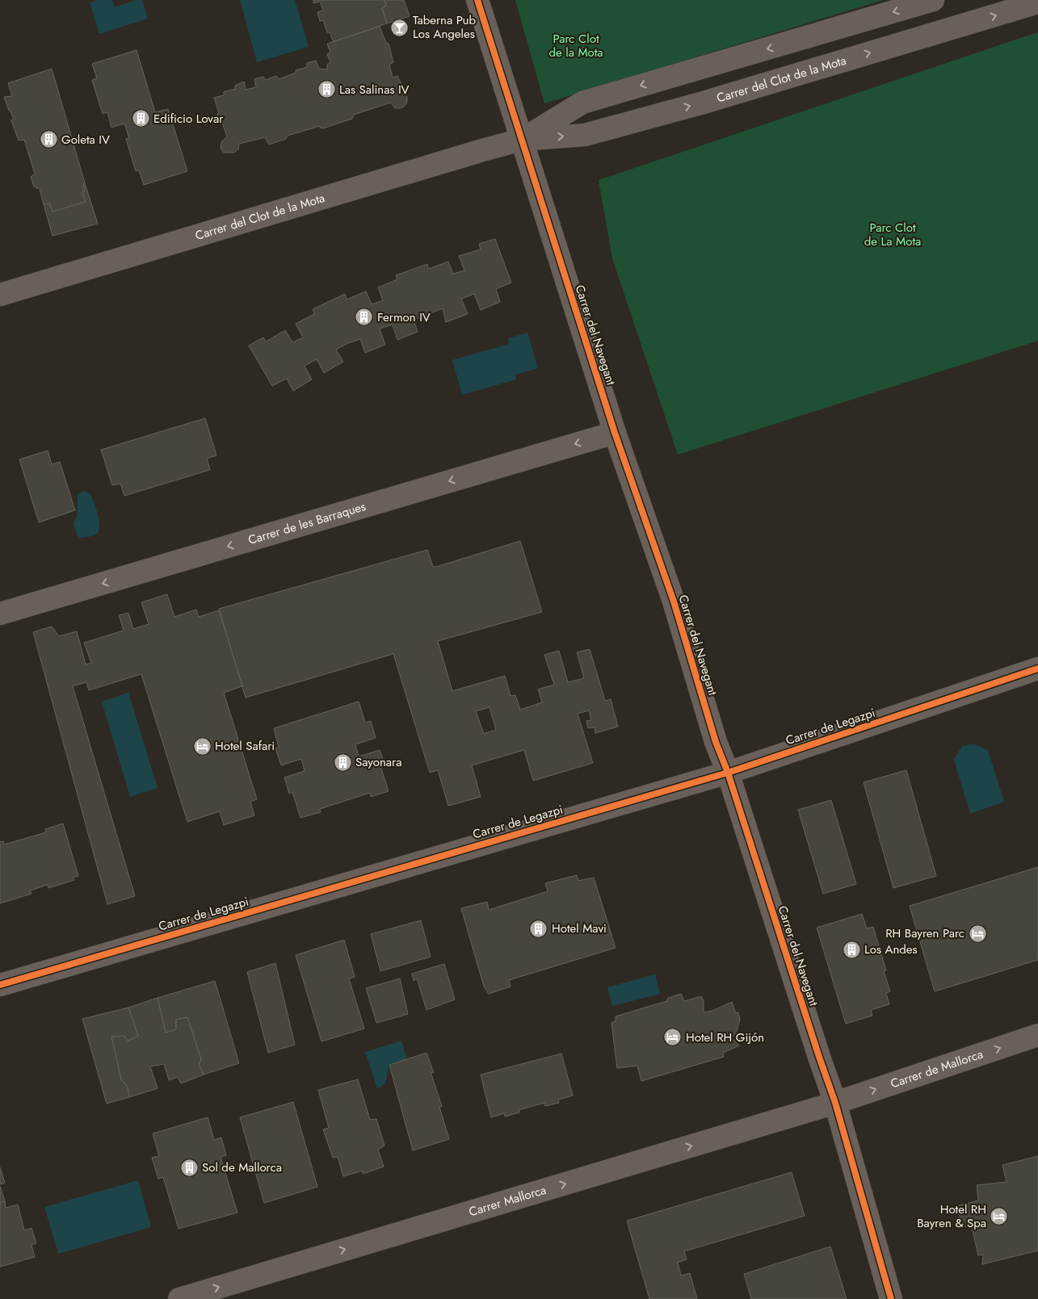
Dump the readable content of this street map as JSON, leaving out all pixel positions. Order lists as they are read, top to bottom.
{
  "streets": {
    "street": [
      "Carrer del Clot de la Mota",
      "Carrer del Navegant",
      "Carrer de les Barraques",
      "Carrer de Legazpi",
      "Carrer de Mallorca",
      "Carrer Mallorca"
    ]
  },
  "crossings": [
    ["Carrer del Clot de la Mota", "Carrer del Navegant"],
    ["Carrer del Navegant", "Carrer de les Barraques"],
    ["Carrer del Navegant", "Carrer de Legazpi"],
    ["Carrer del Navegant", "Carrer de Mallorca"],
    ["Carrer del Navegant", "Carrer Mallorca"],
    ["Carrer de Mallorca", "Carrer Mallorca"]
  ],
  "one_way": ["Carrer de les Barraques", "Carrer de Mallorca", "Carrer Mallorca"],
  "parks": ["Parc Clot de la Mota", "Parc Clot de La Mota"],
  "places": {
    "bar": ["Taberna Pub Los Angeles"],
    "building": [
      "Las Salinas IV",
      "Edificio Lovar",
      "Goleta IV",
      "Fermon IV",
      "Sayonara",
      "Hotel Mavi",
      "Los Andes",
      "Sol de Mallorca"
    ],
    "hotel": [
      "Hotel Safari",
      "RH Bayren Parc",
      "Hotel RH Gijón",
      "Hotel RH Bayren & Spa"
    ]
  }
}
